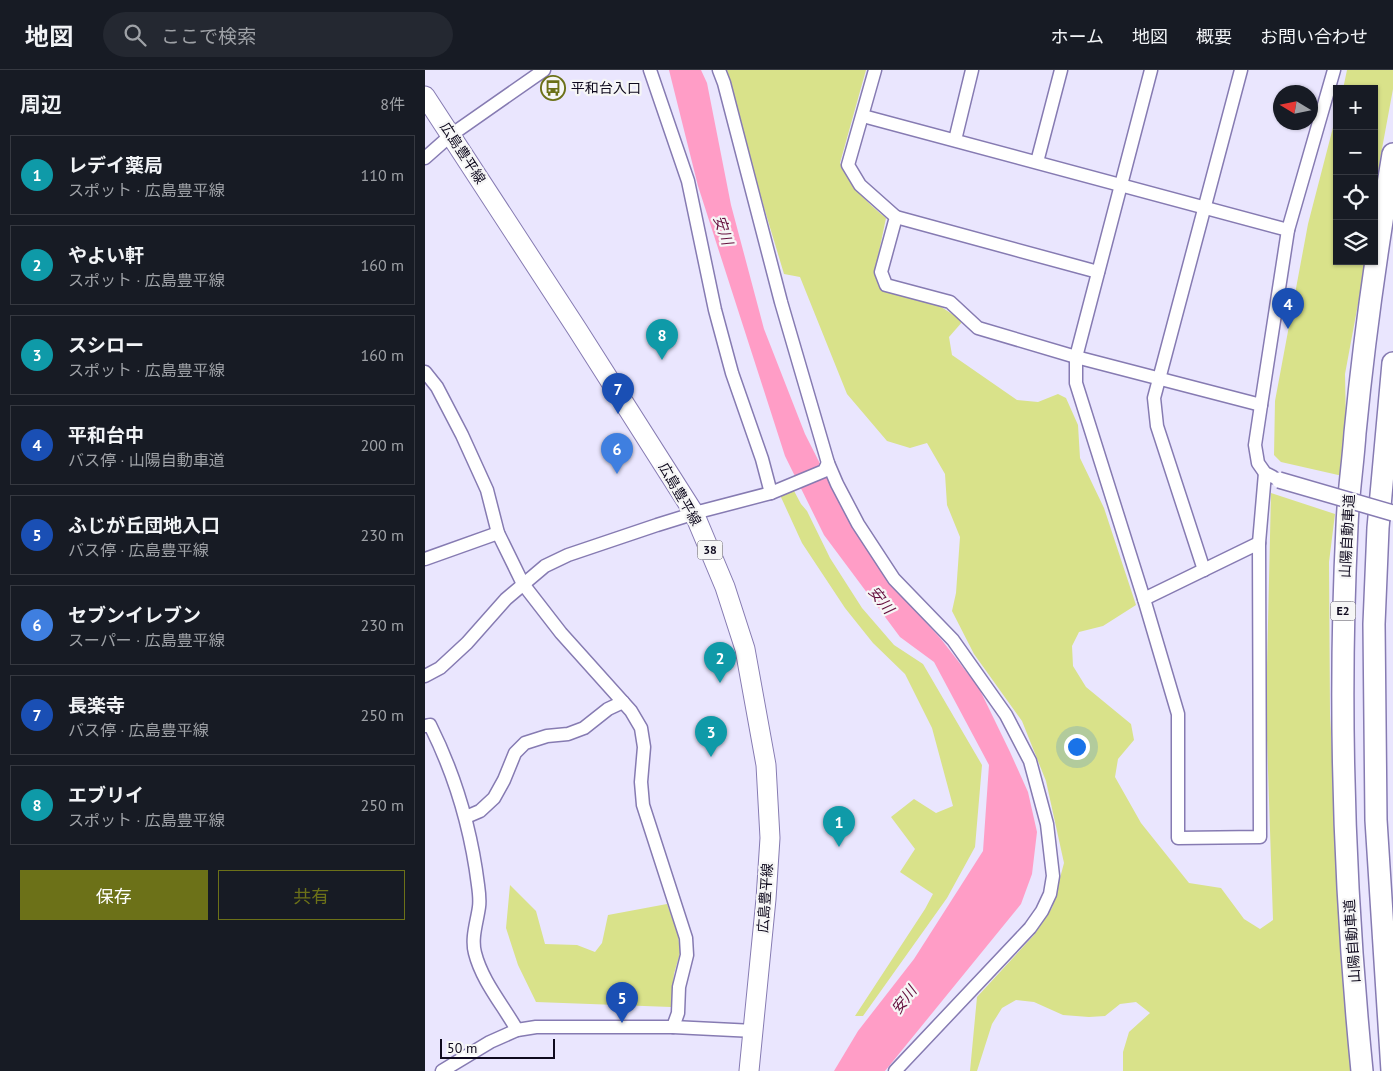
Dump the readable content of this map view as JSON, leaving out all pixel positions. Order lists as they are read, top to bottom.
{
  "streets": {
    "highway": ["山陽自動車道", "E2"],
    "main road": ["広島豊平線", "38"]
  },
  "water": ["安川"],
  "places": {
    "bus stop": ["平和台入口"]
  },
  "scale_bar": "50 m",
  "north": "left",
  "page": {
    "header": "地図",
    "search": "ここで検索",
    "nav": [
      "ホーム",
      "地図",
      "概要",
      "お問い合わせ"
    ],
    "heading": ["周辺", "8件"],
    "map_buttons": ["+", "−"],
    "list": [
      {
        "mark": "1",
        "name": "レデイ薬局",
        "note": "スポット · 広島豊平線",
        "value": "110 m"
      },
      {
        "mark": "2",
        "name": "やよい軒",
        "note": "スポット · 広島豊平線",
        "value": "160 m"
      },
      {
        "mark": "3",
        "name": "スシロー",
        "note": "スポット · 広島豊平線",
        "value": "160 m"
      },
      {
        "mark": "4",
        "name": "平和台中",
        "note": "バス停 · 山陽自動車道",
        "value": "200 m"
      },
      {
        "mark": "5",
        "name": "ふじが丘団地入口",
        "note": "バス停 · 広島豊平線",
        "value": "230 m"
      },
      {
        "mark": "6",
        "name": "セブンイレブン",
        "note": "スーパー · 広島豊平線",
        "value": "230 m"
      },
      {
        "mark": "7",
        "name": "長楽寺",
        "note": "バス停 · 広島豊平線",
        "value": "250 m"
      },
      {
        "mark": "8",
        "name": "エブリイ",
        "note": "スポット · 広島豊平線",
        "value": "250 m"
      }
    ],
    "pins": [
      "4",
      "8",
      "7",
      "6",
      "2",
      "3",
      "1",
      "5"
    ],
    "buttons": ["保存", "共有"],
    "scale": "50 m"
  }
}
